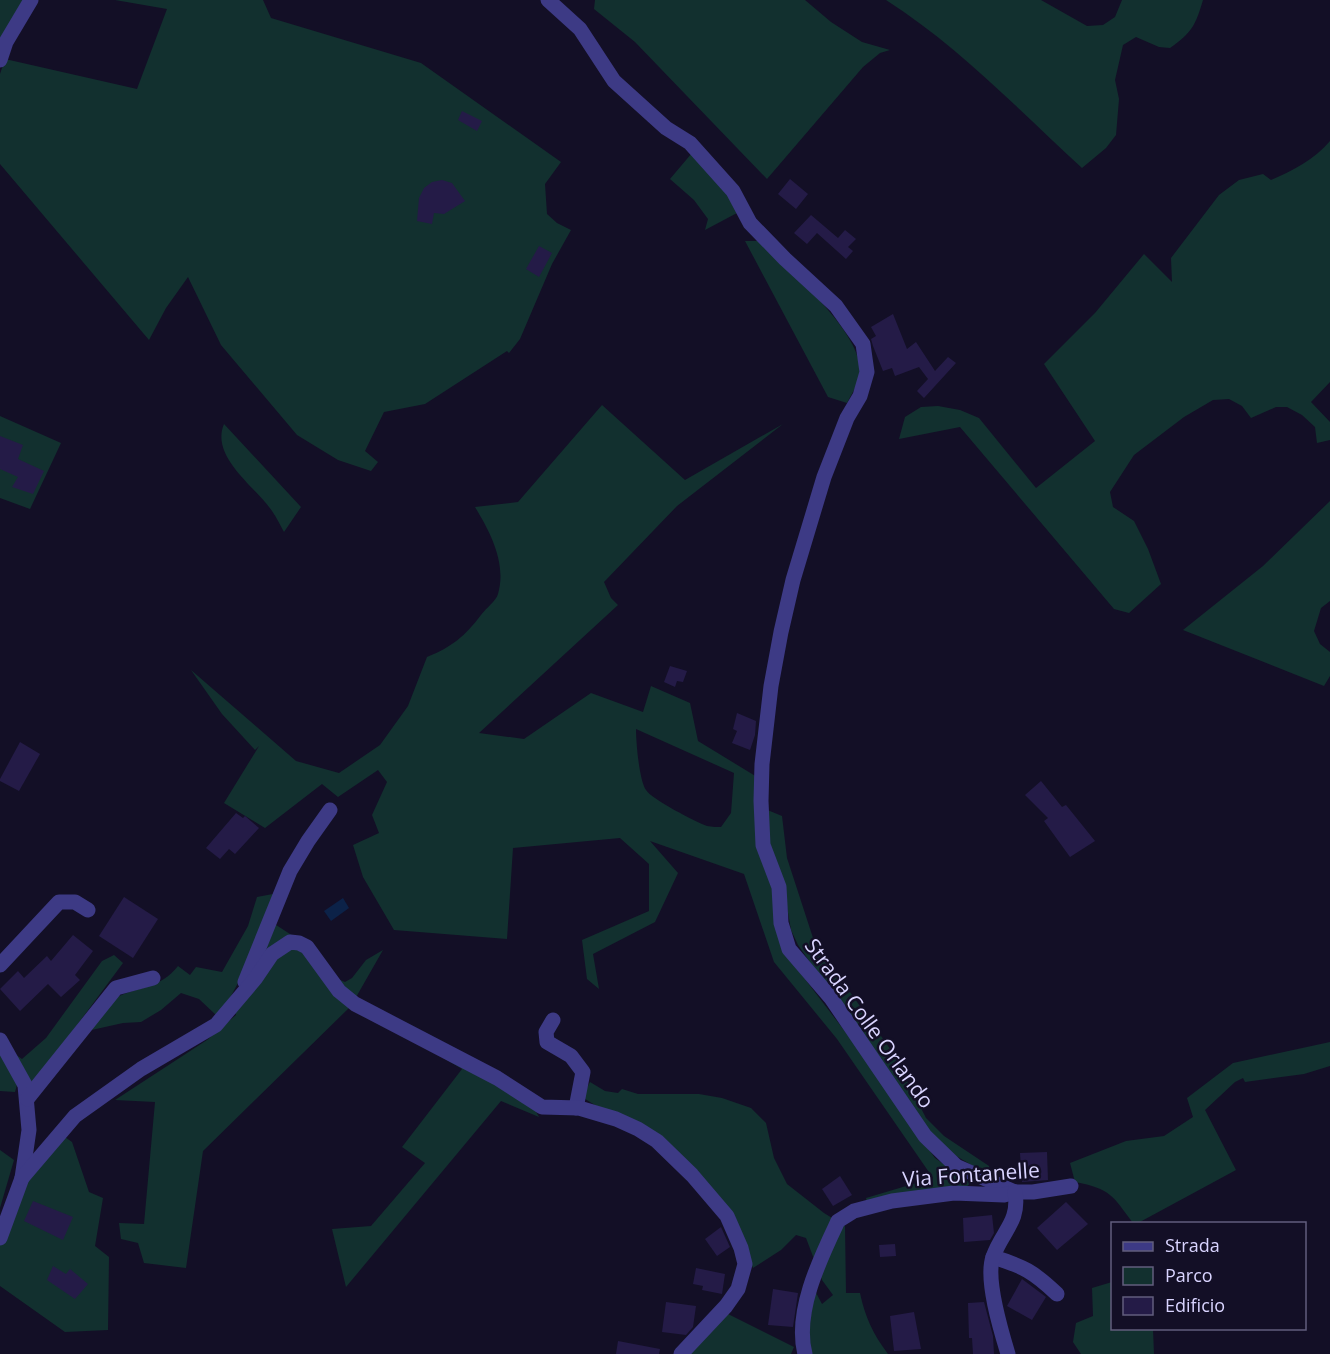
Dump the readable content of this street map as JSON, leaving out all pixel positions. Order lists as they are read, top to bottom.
{
  "streets": {
    "street": ["Strada Colle Orlando", "Via Fontanelle"]
  },
  "crossings": [
    ["Strada Colle Orlando", "Via Fontanelle"]
  ],
  "legend": ["Strada", "Parco", "Edificio"]
}
